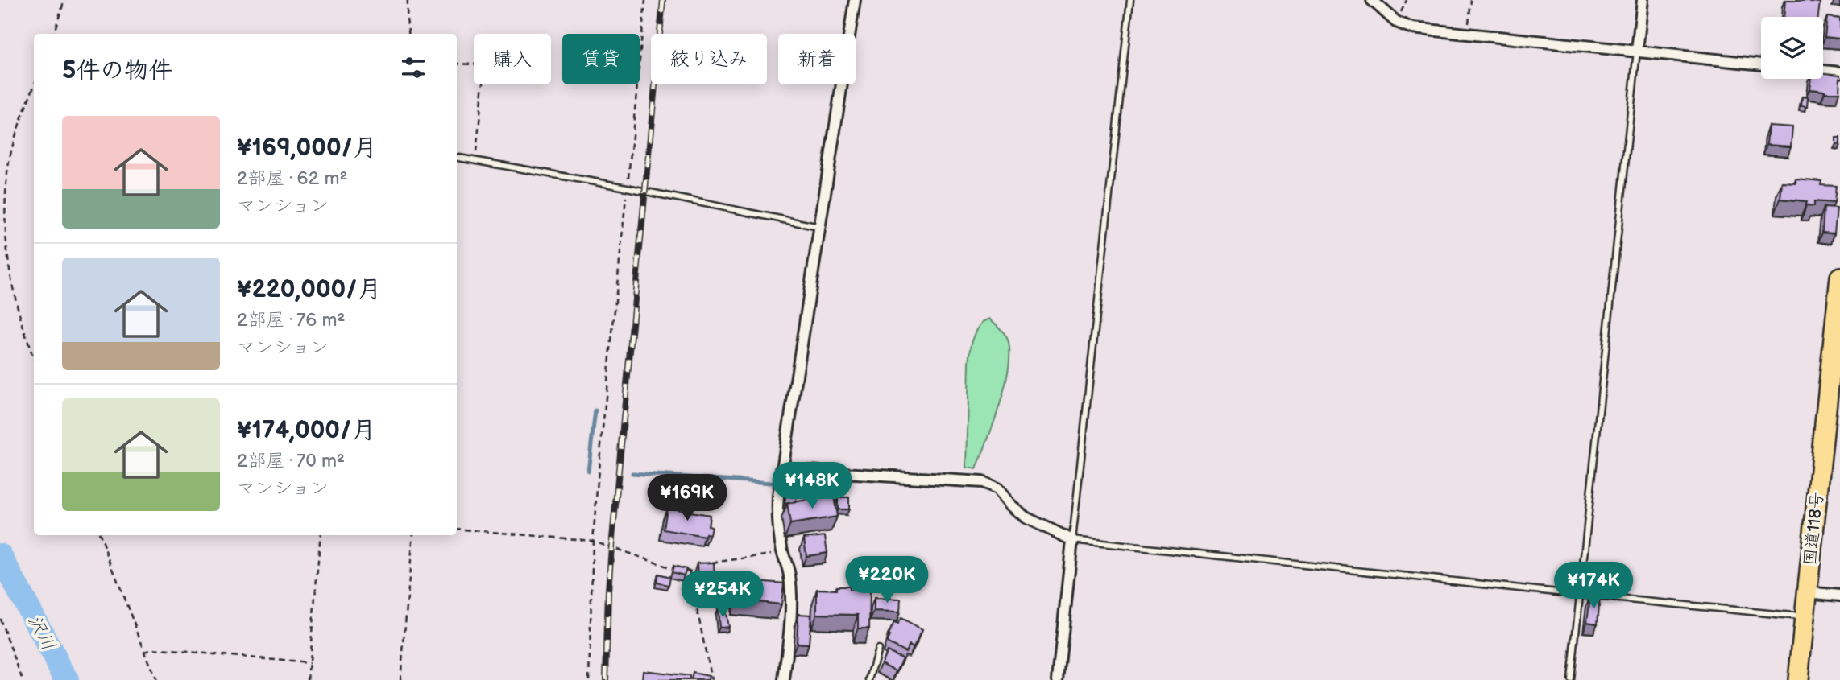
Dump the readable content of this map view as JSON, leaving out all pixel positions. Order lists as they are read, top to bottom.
{
  "streets": {
    "highway": ["国道118号"]
  },
  "water": ["沢川"],
  "page": {
    "chip": [
      "購入",
      "賃貸",
      "絞り込み",
      "新着"
    ],
    "heading": "5件の物件",
    "list": [
      {
        "name": "¥169,000/月",
        "note": "2部屋 · 62 m² · マンション"
      },
      {
        "name": "¥220,000/月",
        "note": "2部屋 · 76 m² · マンション"
      },
      {
        "name": "¥174,000/月",
        "note": "2部屋 · 70 m² · マンション"
      }
    ],
    "price": [
      "¥148K",
      "¥169K",
      "¥220K",
      "¥174K",
      "¥254K"
    ]
  }
}
